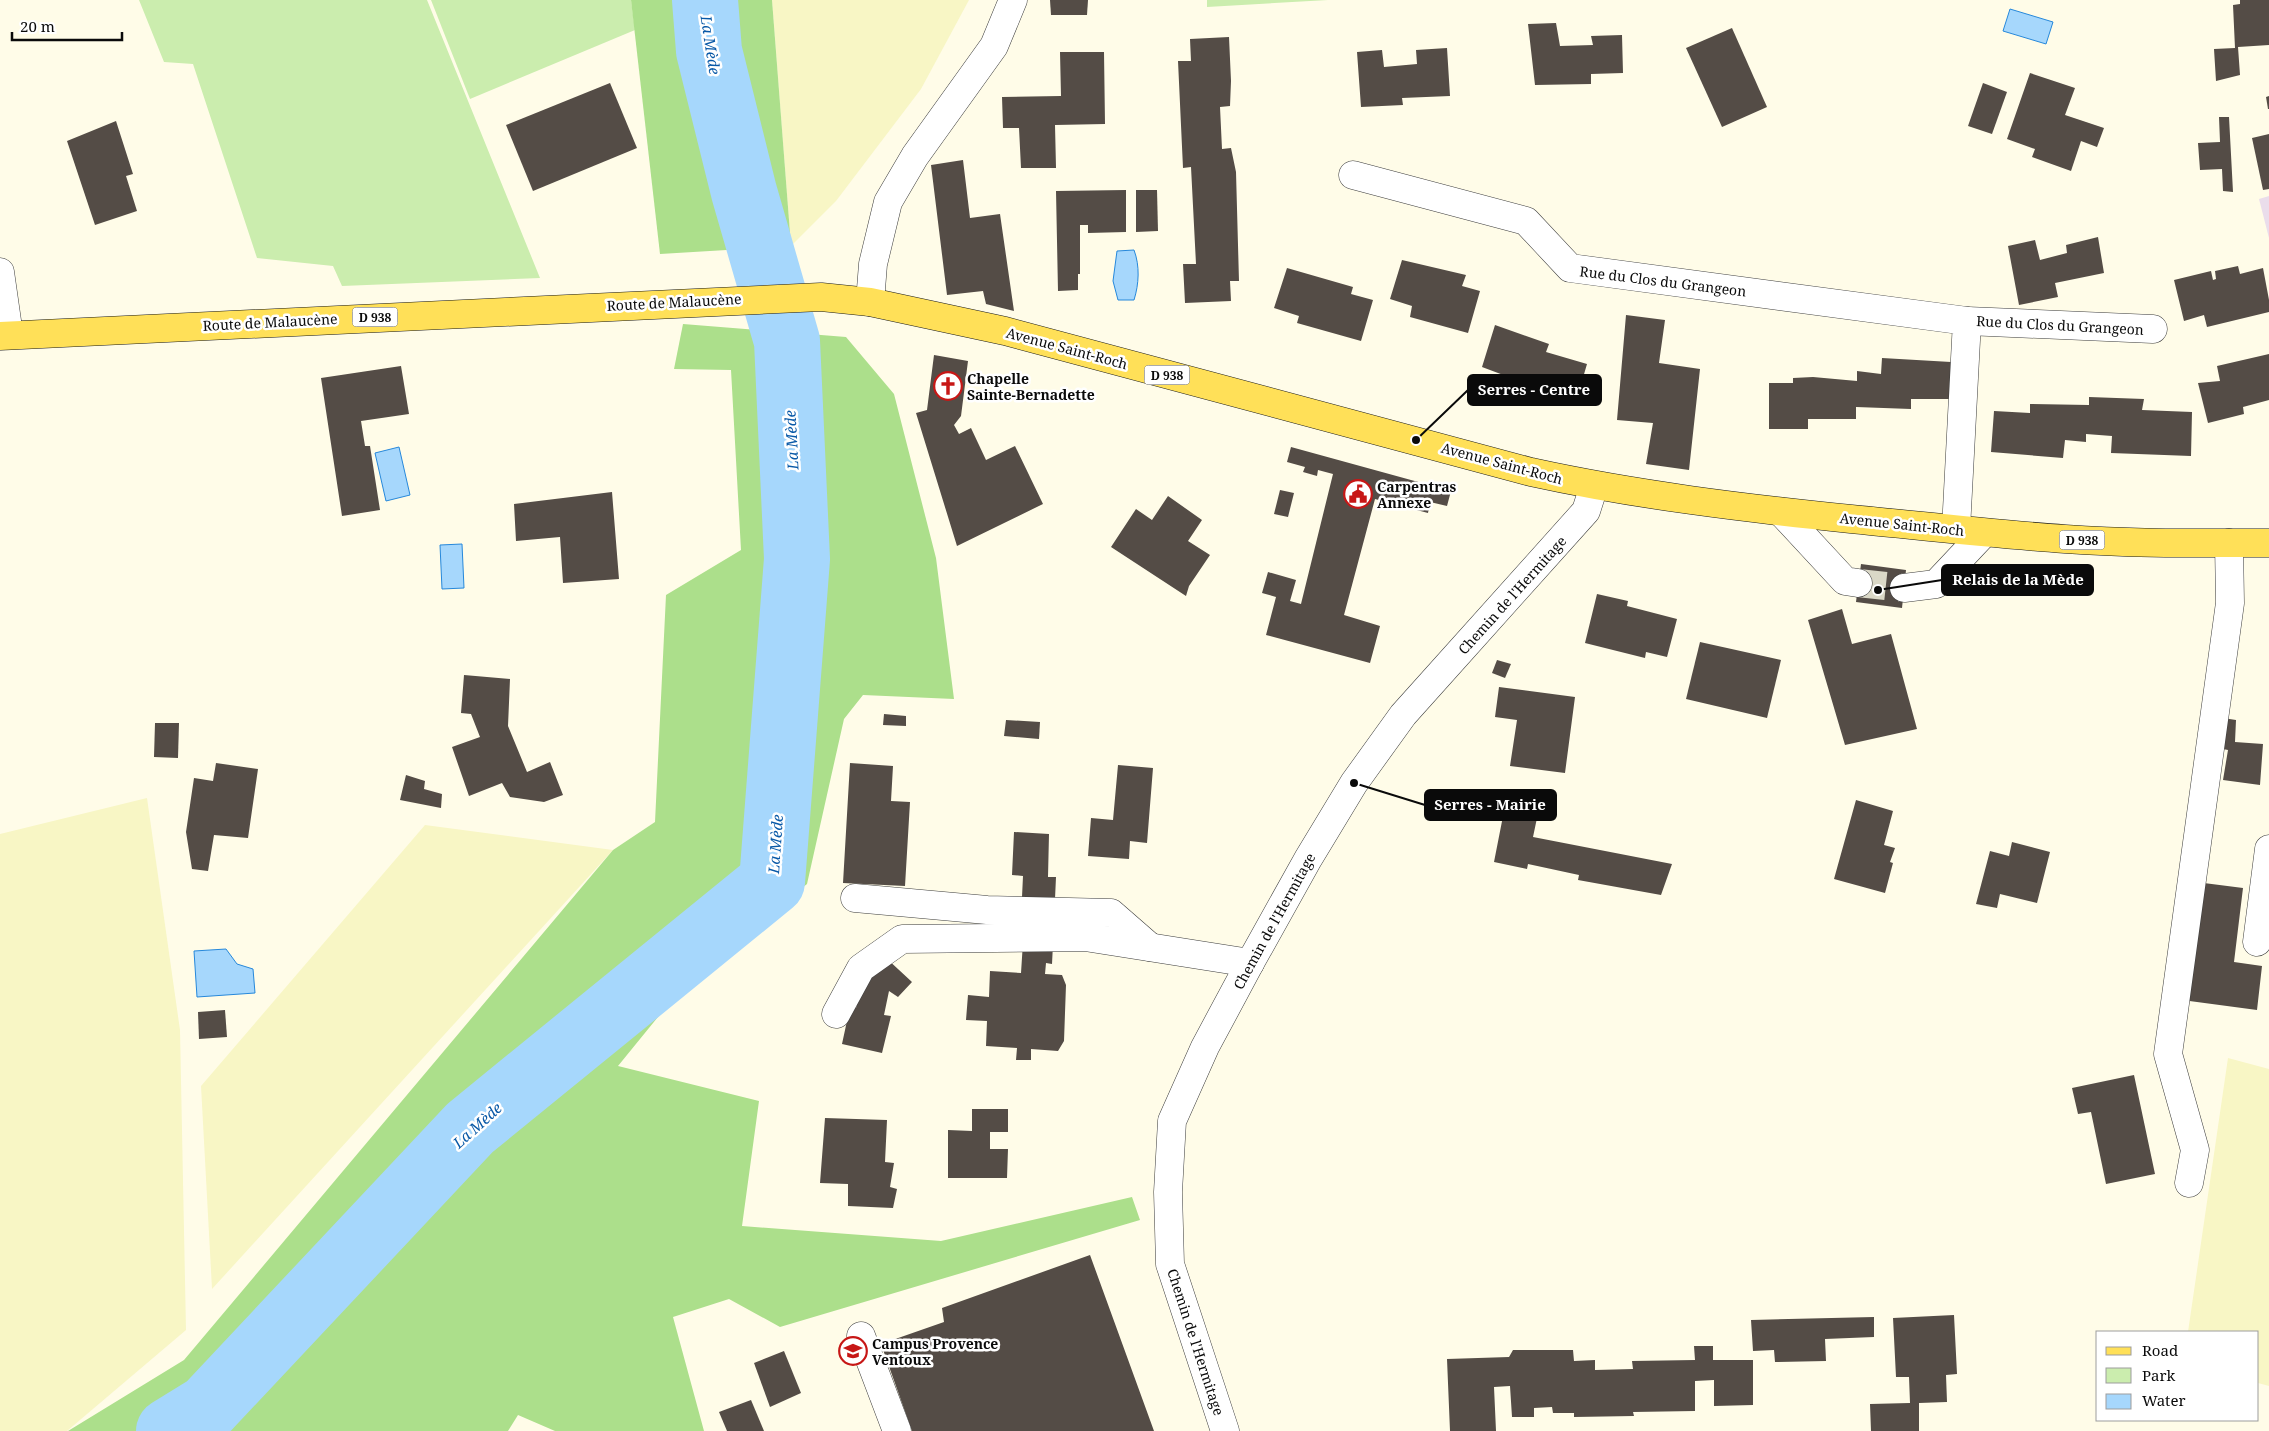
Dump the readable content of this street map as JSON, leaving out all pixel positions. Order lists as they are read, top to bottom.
{
  "streets": {
    "main road": ["Route de Malaucène", "D 938", "Avenue Saint-Roch"],
    "street": ["Rue du Clos du Grangeon", "Chemin de l'Hermitage"]
  },
  "crossings": [
    ["Rue du Clos du Grangeon", "Avenue Saint-Roch"],
    ["Route de Malaucène", "Avenue Saint-Roch"],
    ["Avenue Saint-Roch", "Chemin de l'Hermitage"]
  ],
  "water": ["La Mède"],
  "places": {
    "church": ["Chapelle Sainte-Bernadette"],
    "other": ["Serres - Centre", "Relais de la Mède", "Serres - Mairie"],
    "public building": ["Carpentras Annexe"],
    "school or university": ["Campus Provence Ventoux"]
  },
  "legend": ["Road", "Park", "Water"],
  "scale_bar": "20 m"
}
